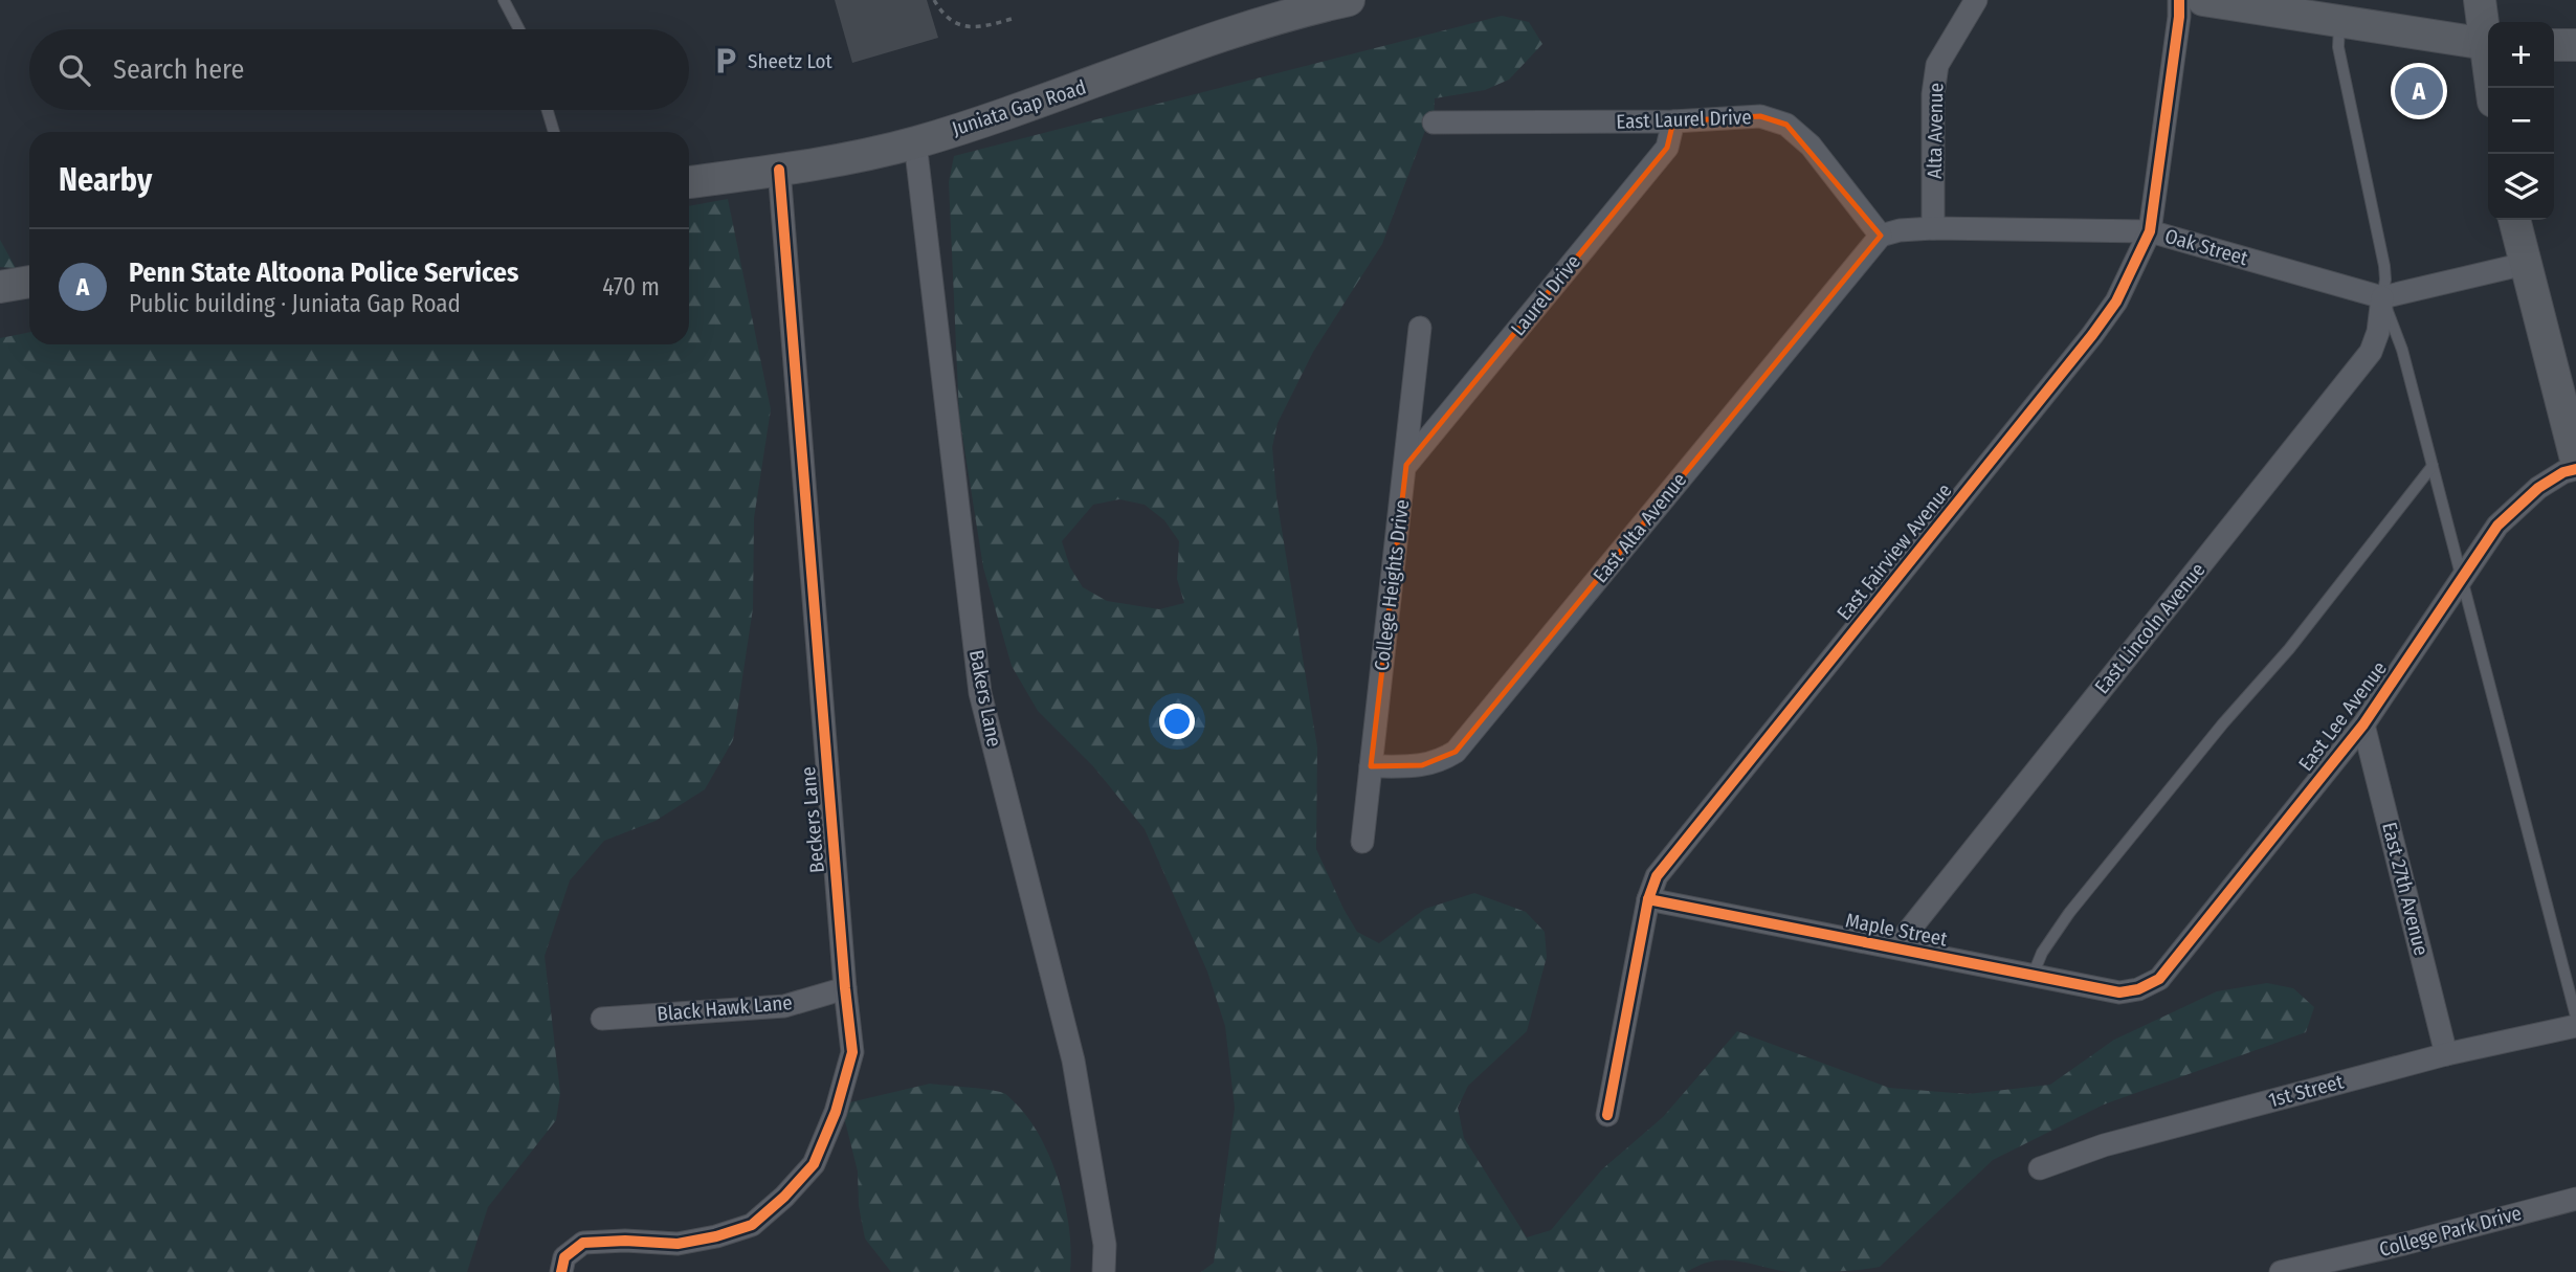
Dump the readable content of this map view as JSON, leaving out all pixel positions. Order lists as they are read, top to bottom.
{
  "streets": {
    "main road": ["Juniata Gap Road"],
    "street": [
      "East Laurel Drive",
      "Alta Avenue",
      "Oak Street",
      "Laurel Drive",
      "East Alta Avenue",
      "East Fairview Avenue",
      "College Heights Drive",
      "East Lincoln Avenue",
      "Bakers Lane",
      "East Lee Avenue",
      "Beckers Lane",
      "East 27th Avenue",
      "Maple Street",
      "Black Hawk Lane",
      "1st Street",
      "College Park Drive"
    ]
  },
  "crossings": [
    ["Juniata Gap Road", "Bakers Lane"],
    ["Juniata Gap Road", "Beckers Lane"],
    ["East Laurel Drive", "Oak Street"],
    ["East Laurel Drive", "Laurel Drive"],
    ["East Laurel Drive", "East Alta Avenue"],
    ["Alta Avenue", "Oak Street"],
    ["Oak Street", "East Alta Avenue"],
    ["Oak Street", "East Fairview Avenue"],
    ["Oak Street", "East Lincoln Avenue"],
    ["Laurel Drive", "College Heights Drive"],
    ["East Alta Avenue", "College Heights Drive"],
    ["East Fairview Avenue", "Maple Street"],
    ["East Lincoln Avenue", "Maple Street"],
    ["East Lee Avenue", "East 27th Avenue"],
    ["East Lee Avenue", "Maple Street"],
    ["Beckers Lane", "Black Hawk Lane"],
    ["East 27th Avenue", "1st Street"]
  ],
  "places": {
    "parking": ["Sheetz Lot"]
  },
  "page": {
    "map_buttons": ["+", "−"],
    "search": "Search here",
    "pins": "A",
    "heading": "Nearby",
    "list": [
      {
        "mark": "A",
        "name": "Penn State Altoona Police Services",
        "note": "Public building · Juniata Gap Road",
        "value": "470 m"
      }
    ]
  }
}
